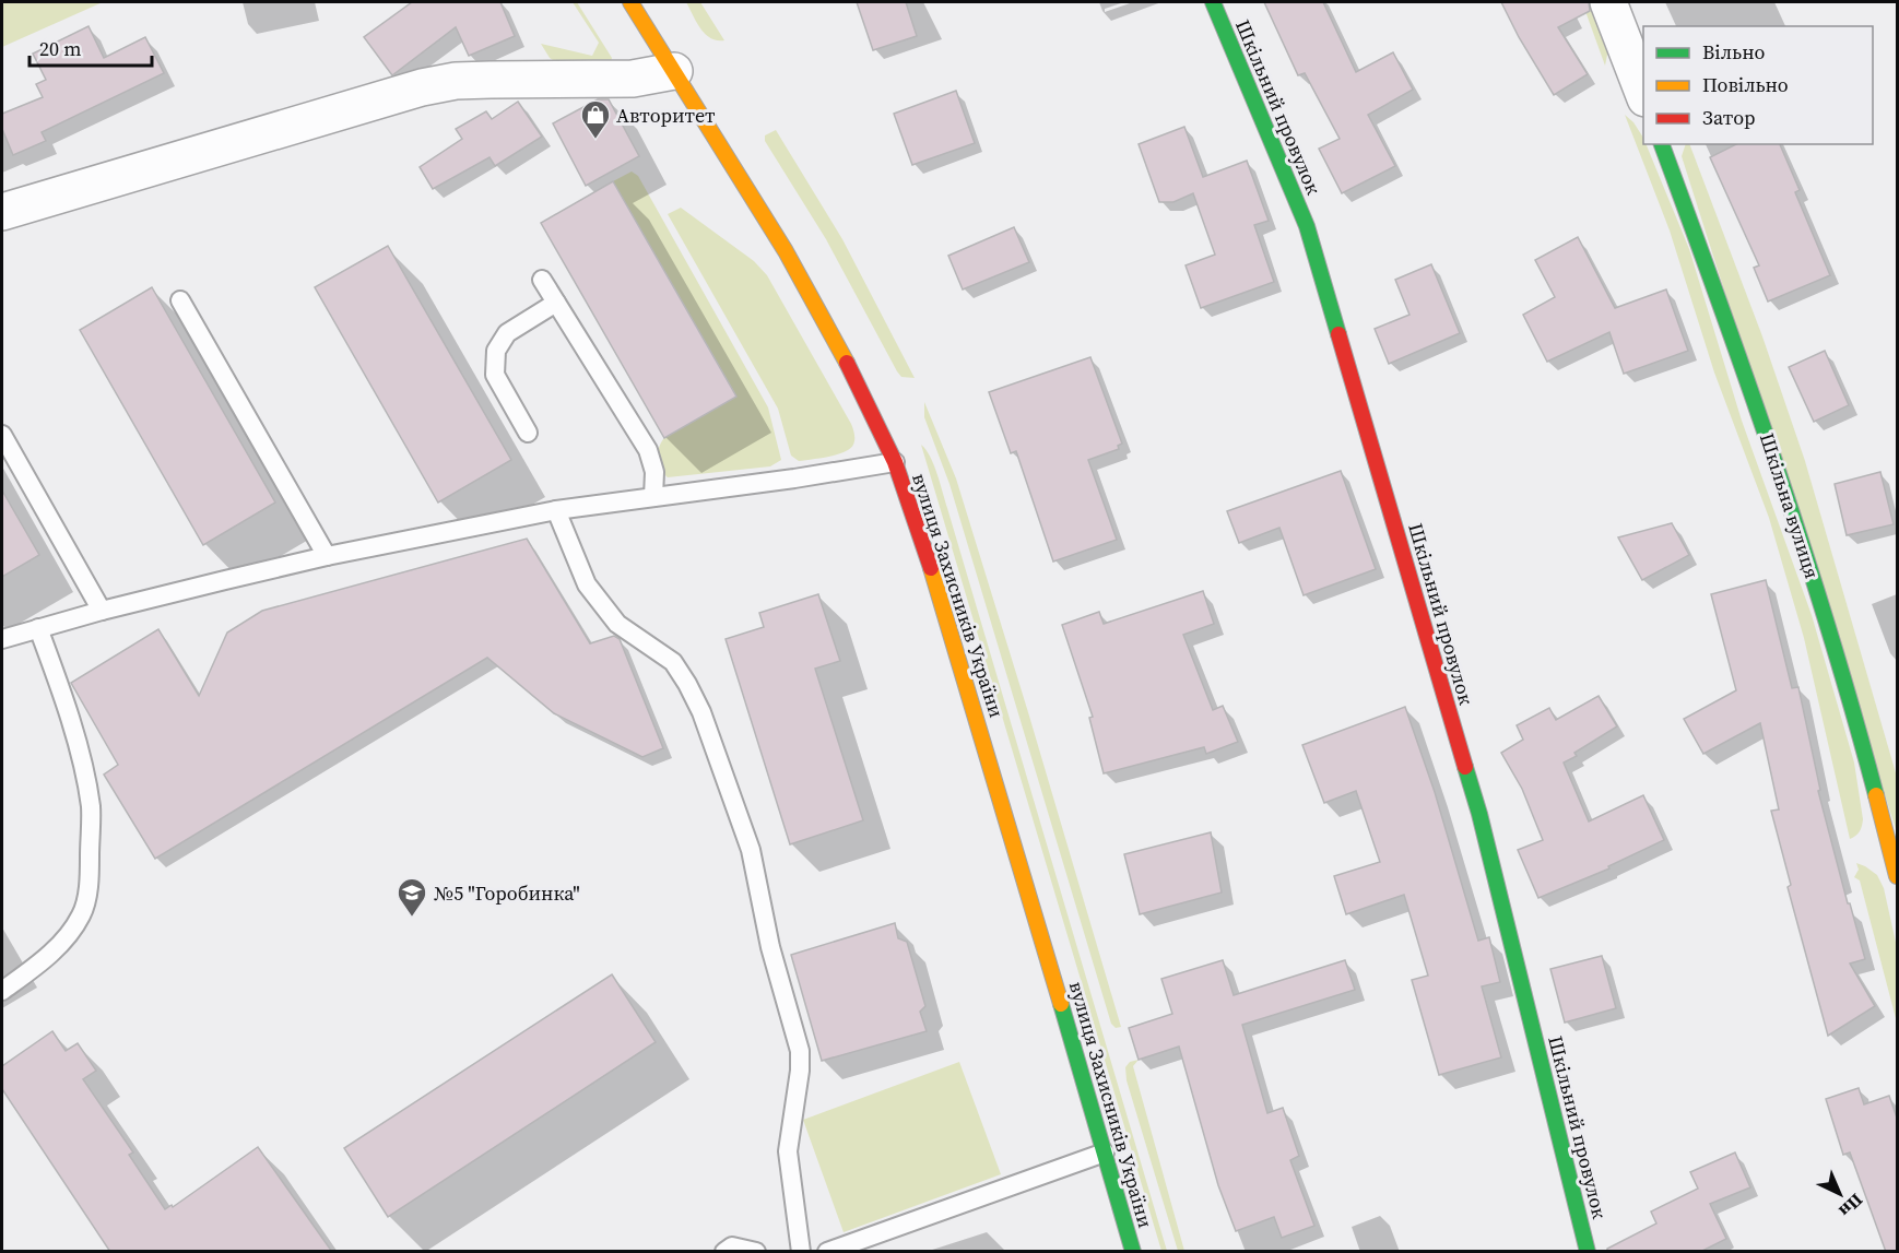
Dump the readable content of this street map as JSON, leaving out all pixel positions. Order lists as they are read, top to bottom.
{
  "streets": {
    "street": ["Шкільний провулок", "Шкільна вулиця", "вулиця Захисників України"]
  },
  "places": {
    "shop": ["Авторитет"],
    "school or university": ["№5 \"Горобинка\""]
  },
  "legend": ["Вільно", "Повільно", "Затор"],
  "scale_bar": "20 m",
  "north": "bottom right"
}
